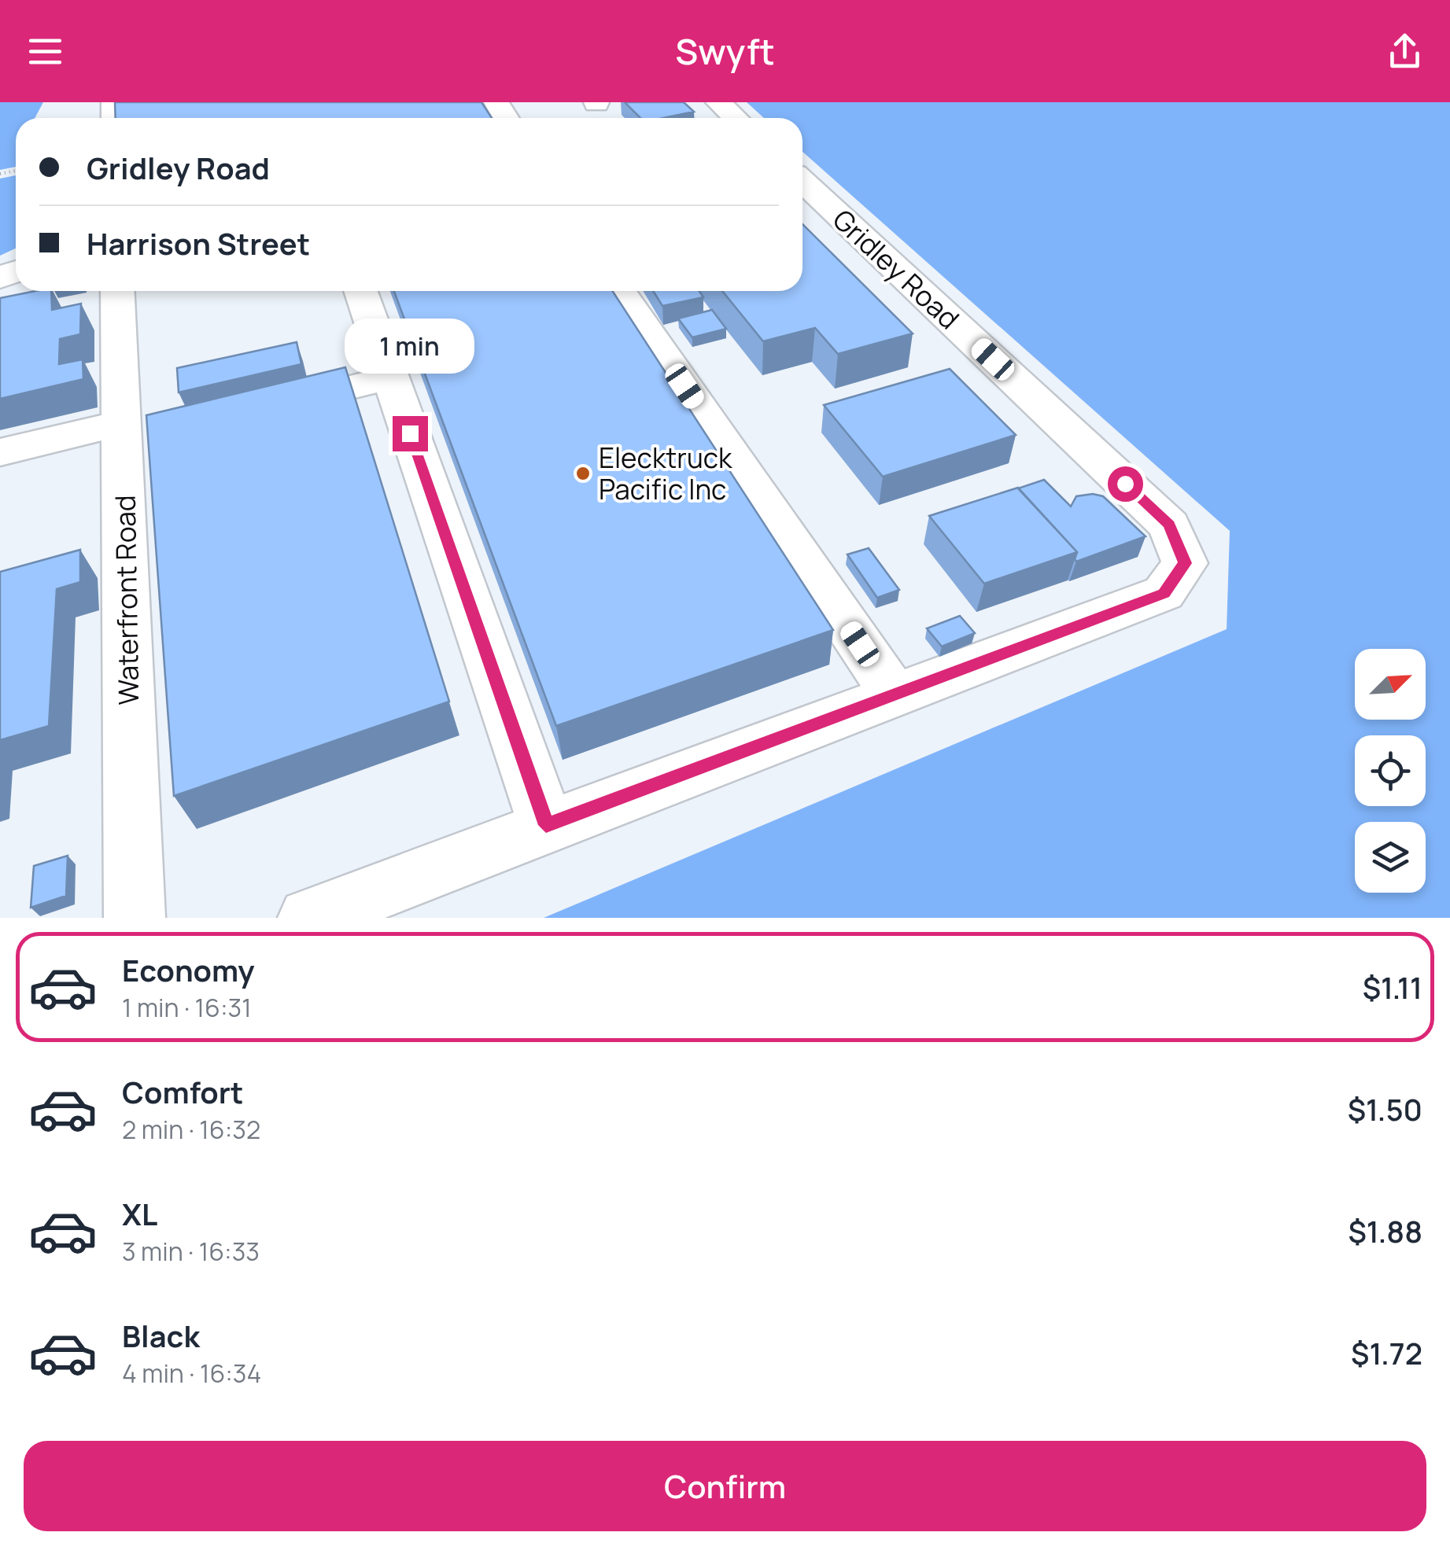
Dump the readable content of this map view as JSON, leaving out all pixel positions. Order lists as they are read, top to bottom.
{
  "streets": {
    "street": ["Gridley Road", "Waterfront Road"]
  },
  "places": ["Elecktruck Pacific Inc"],
  "north": "top right",
  "page": {
    "header": "Swyft",
    "banner": ["Gridley Road", "Harrison Street"],
    "bubble": "1 min",
    "list": [
      {
        "name": "Economy",
        "note": "1 min · 16:31",
        "value": "$1.11"
      },
      {
        "name": "Comfort",
        "note": "2 min · 16:32",
        "value": "$1.50"
      },
      {
        "name": "XL",
        "note": "3 min · 16:33",
        "value": "$1.88"
      },
      {
        "name": "Black",
        "note": "4 min · 16:34",
        "value": "$1.72"
      }
    ],
    "buttons": "Confirm"
  }
}
